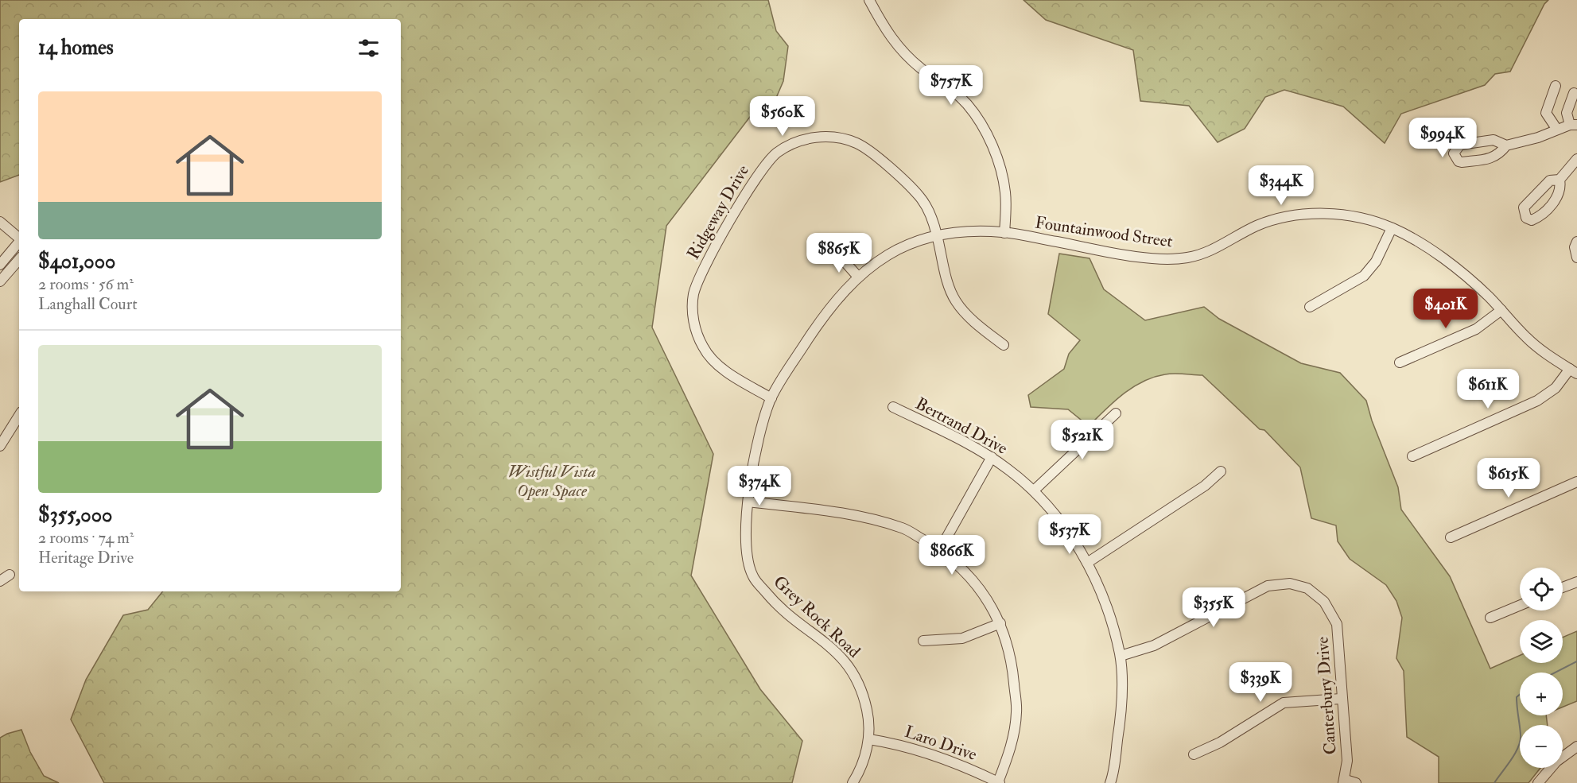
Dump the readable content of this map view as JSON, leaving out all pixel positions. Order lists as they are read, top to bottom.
{
  "streets": {
    "street": [
      "Ridgeway Drive",
      "Fountainwood Street",
      "Bertrand Drive",
      "Grey Rock Road",
      "Canterbury Drive",
      "Laro Drive"
    ]
  },
  "crossings": [
    ["Ridgeway Drive", "Fountainwood Street"],
    ["Ridgeway Drive", "Grey Rock Road"],
    ["Fountainwood Street", "Grey Rock Road"],
    ["Bertrand Drive", "Canterbury Drive"],
    ["Grey Rock Road", "Laro Drive"]
  ],
  "parks": ["Wistful Vista Open Space"],
  "page": {
    "heading": "14 homes",
    "price": [
      "$757K",
      "$560K",
      "$994K",
      "$344K",
      "$865K",
      "$401K",
      "$611K",
      "$521K",
      "$615K",
      "$374K",
      "$537K",
      "$866K",
      "$355K",
      "$339K"
    ],
    "list": [
      {
        "name": "$401,000",
        "note": "2 rooms · 56 m² · Langhall Court"
      },
      {
        "name": "$355,000",
        "note": "2 rooms · 74 m² · Heritage Drive"
      }
    ],
    "map_buttons": ["+", "−"]
  }
}
